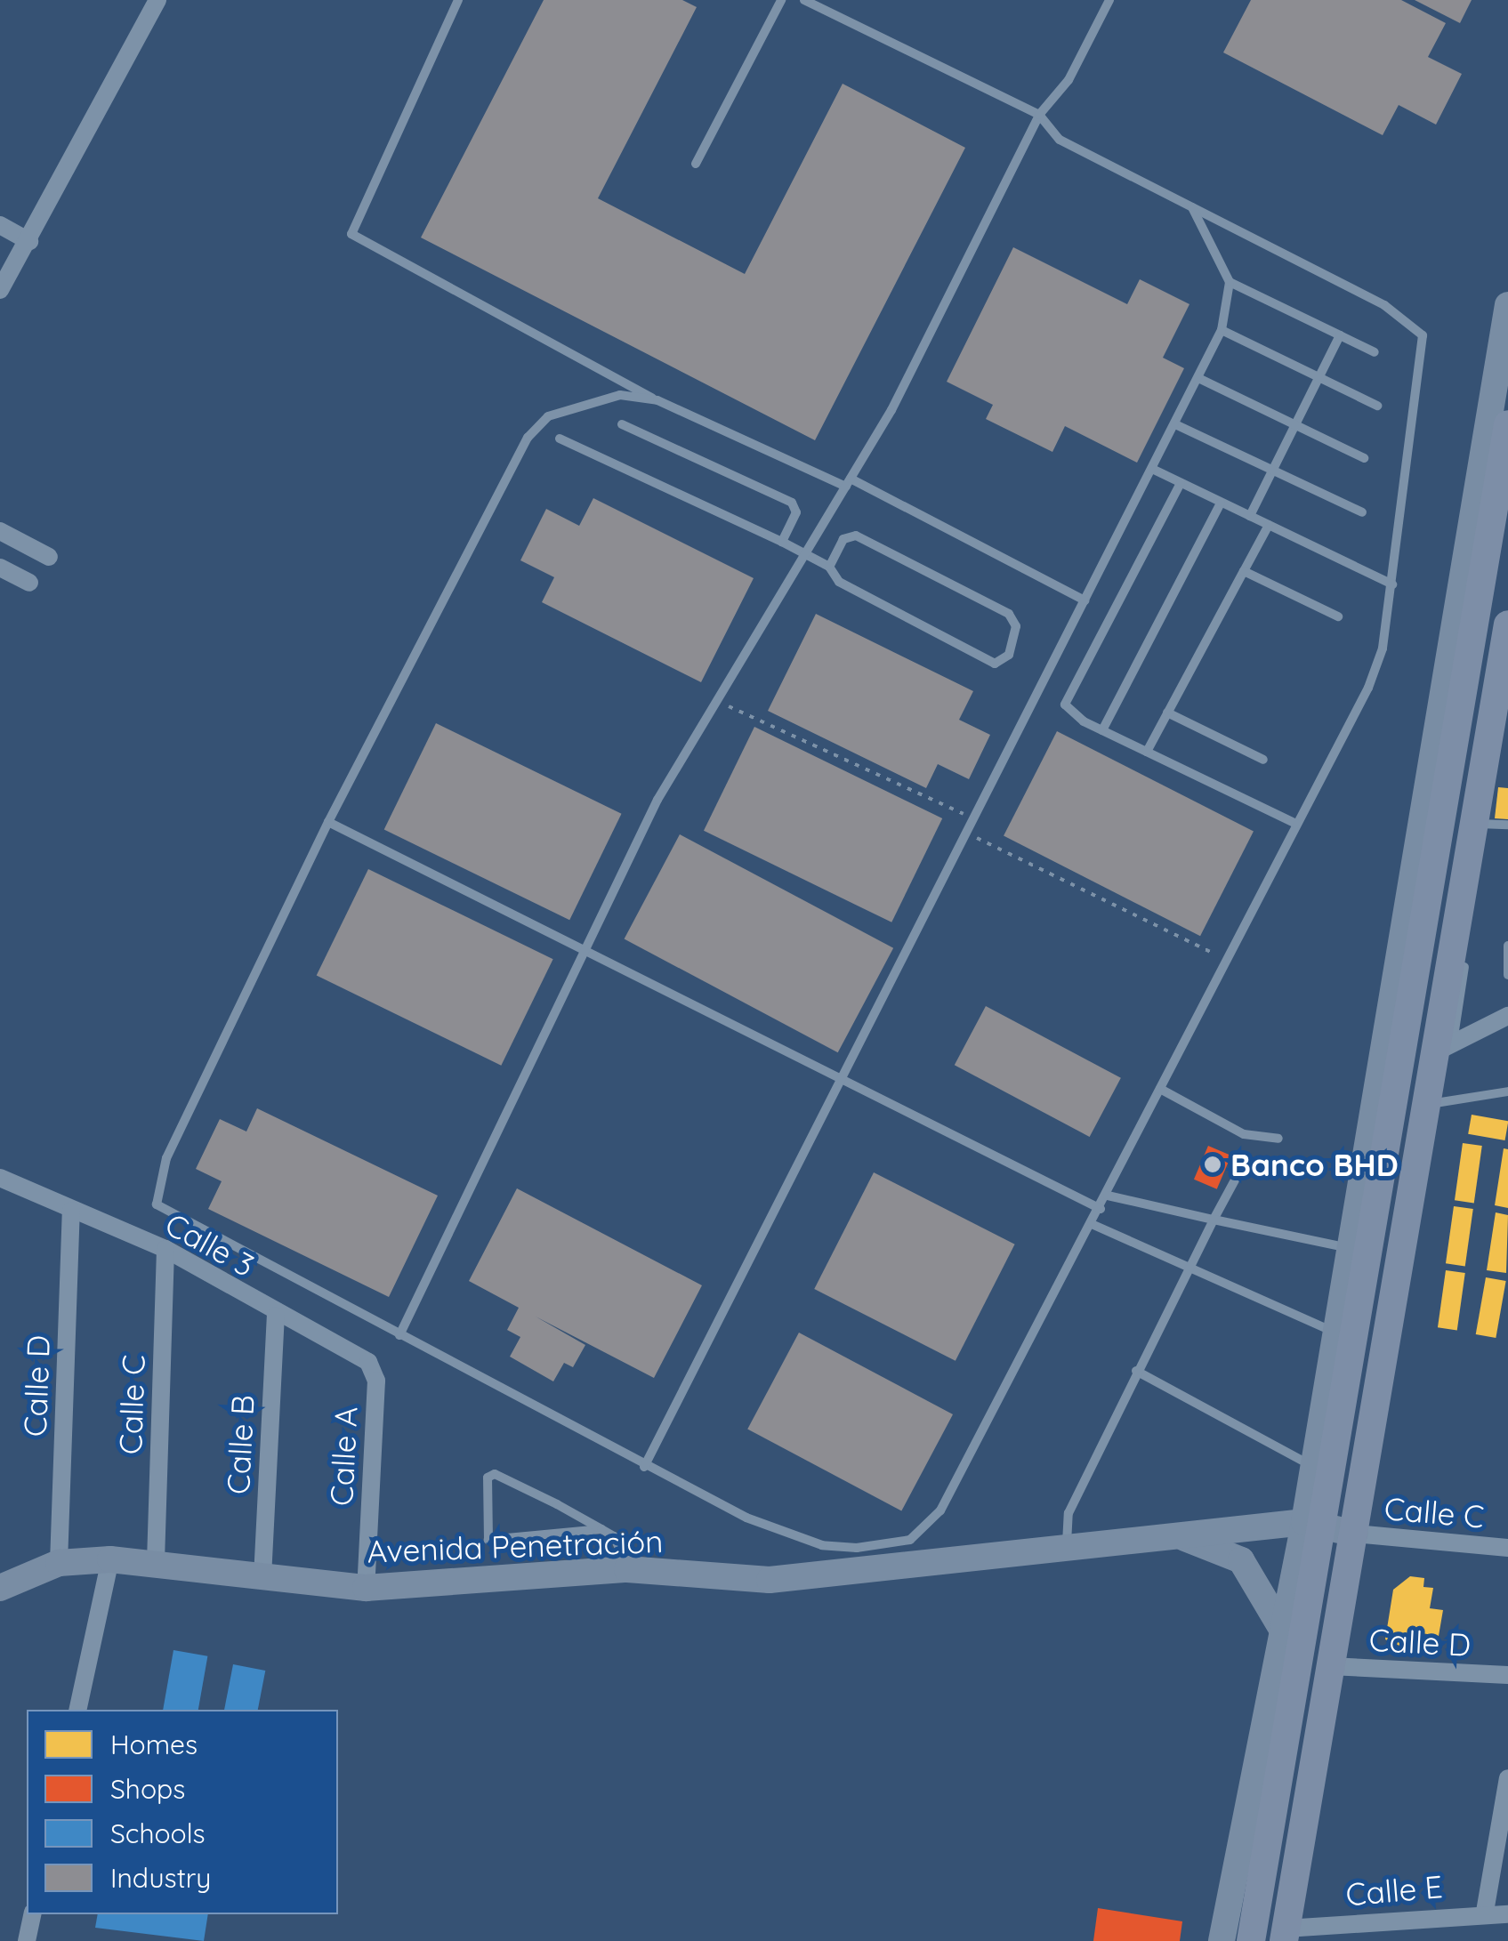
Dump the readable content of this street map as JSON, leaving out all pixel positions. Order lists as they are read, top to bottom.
{
  "streets": {
    "street": [
      "Calle 3",
      "Calle D",
      "Calle C",
      "Calle B",
      "Calle A",
      "Avenida Penetración",
      "Calle E"
    ]
  },
  "crossings": [
    ["Calle 3", "Calle D"],
    ["Calle 3", "Calle C"],
    ["Calle 3", "Calle B"],
    ["Calle 3", "Calle A"],
    ["Calle D", "Avenida Penetración"],
    ["Calle C", "Avenida Penetración"],
    ["Calle B", "Avenida Penetración"],
    ["Calle A", "Avenida Penetración"]
  ],
  "places": ["Banco BHD"],
  "legend": [
    "Homes",
    "Shops",
    "Schools",
    "Industry"
  ]
}
